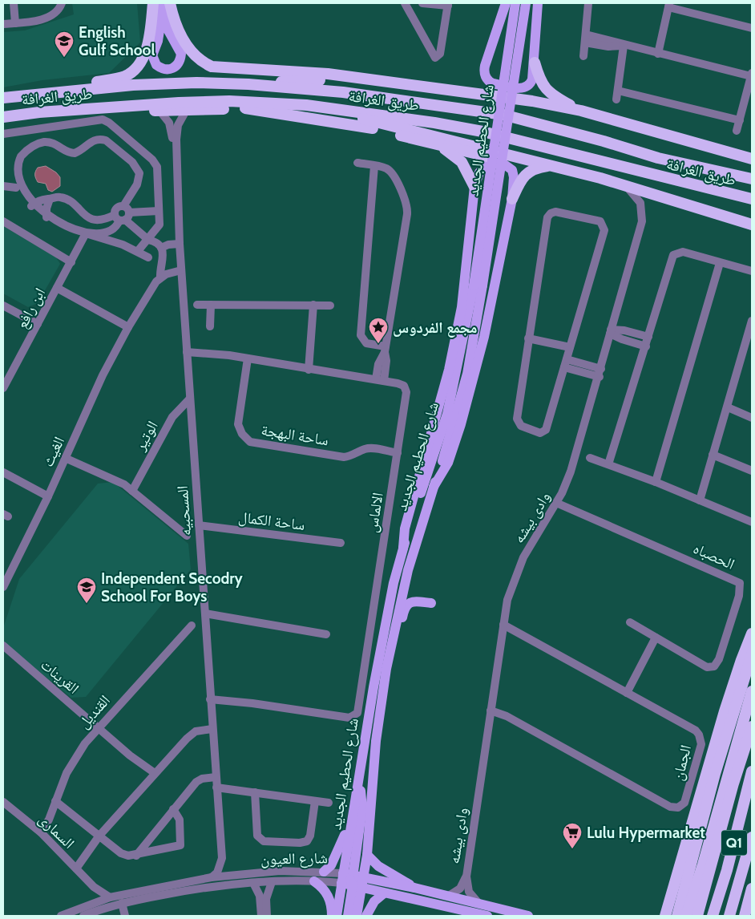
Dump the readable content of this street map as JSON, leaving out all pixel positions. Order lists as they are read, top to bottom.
{
  "streets": {
    "highway": ["طريق الغرافة", "Q1"],
    "main road": ["شارع الحطيم الجديد", "شارع العيون"],
    "street": [
      "ابن رافع",
      "ساحة البهجة",
      "الوتير",
      "الغيث",
      "المسحبيه",
      "الالماس",
      "وادى بيشه",
      "ساحة الكمال",
      "الحصباه",
      "القرينات",
      "القنديل",
      "الجمان",
      "السمارى"
    ]
  },
  "crossings": [
    ["شارع الحطيم الجديد", "شارع العيون"],
    ["ساحة البهجة", "الالماس"],
    ["الوتير", "المسحبيه"],
    ["المسحبيه", "الالماس"],
    ["المسحبيه", "ساحة الكمال"],
    ["المسحبيه", "شارع العيون"],
    ["وادى بيشه", "الحصباه"],
    ["وادى بيشه", "الجمان"],
    ["وادى بيشه", "شارع العيون"],
    ["القرينات", "القنديل"],
    ["القنديل", "السمارى"],
    ["السمارى", "شارع العيون"]
  ],
  "places": {
    "school or university": ["English Gulf School", "Independent Secodry School For Boys"],
    "place": ["مجمع الفردوس"],
    "supermarket": ["Lulu Hypermarket"]
  }
}
